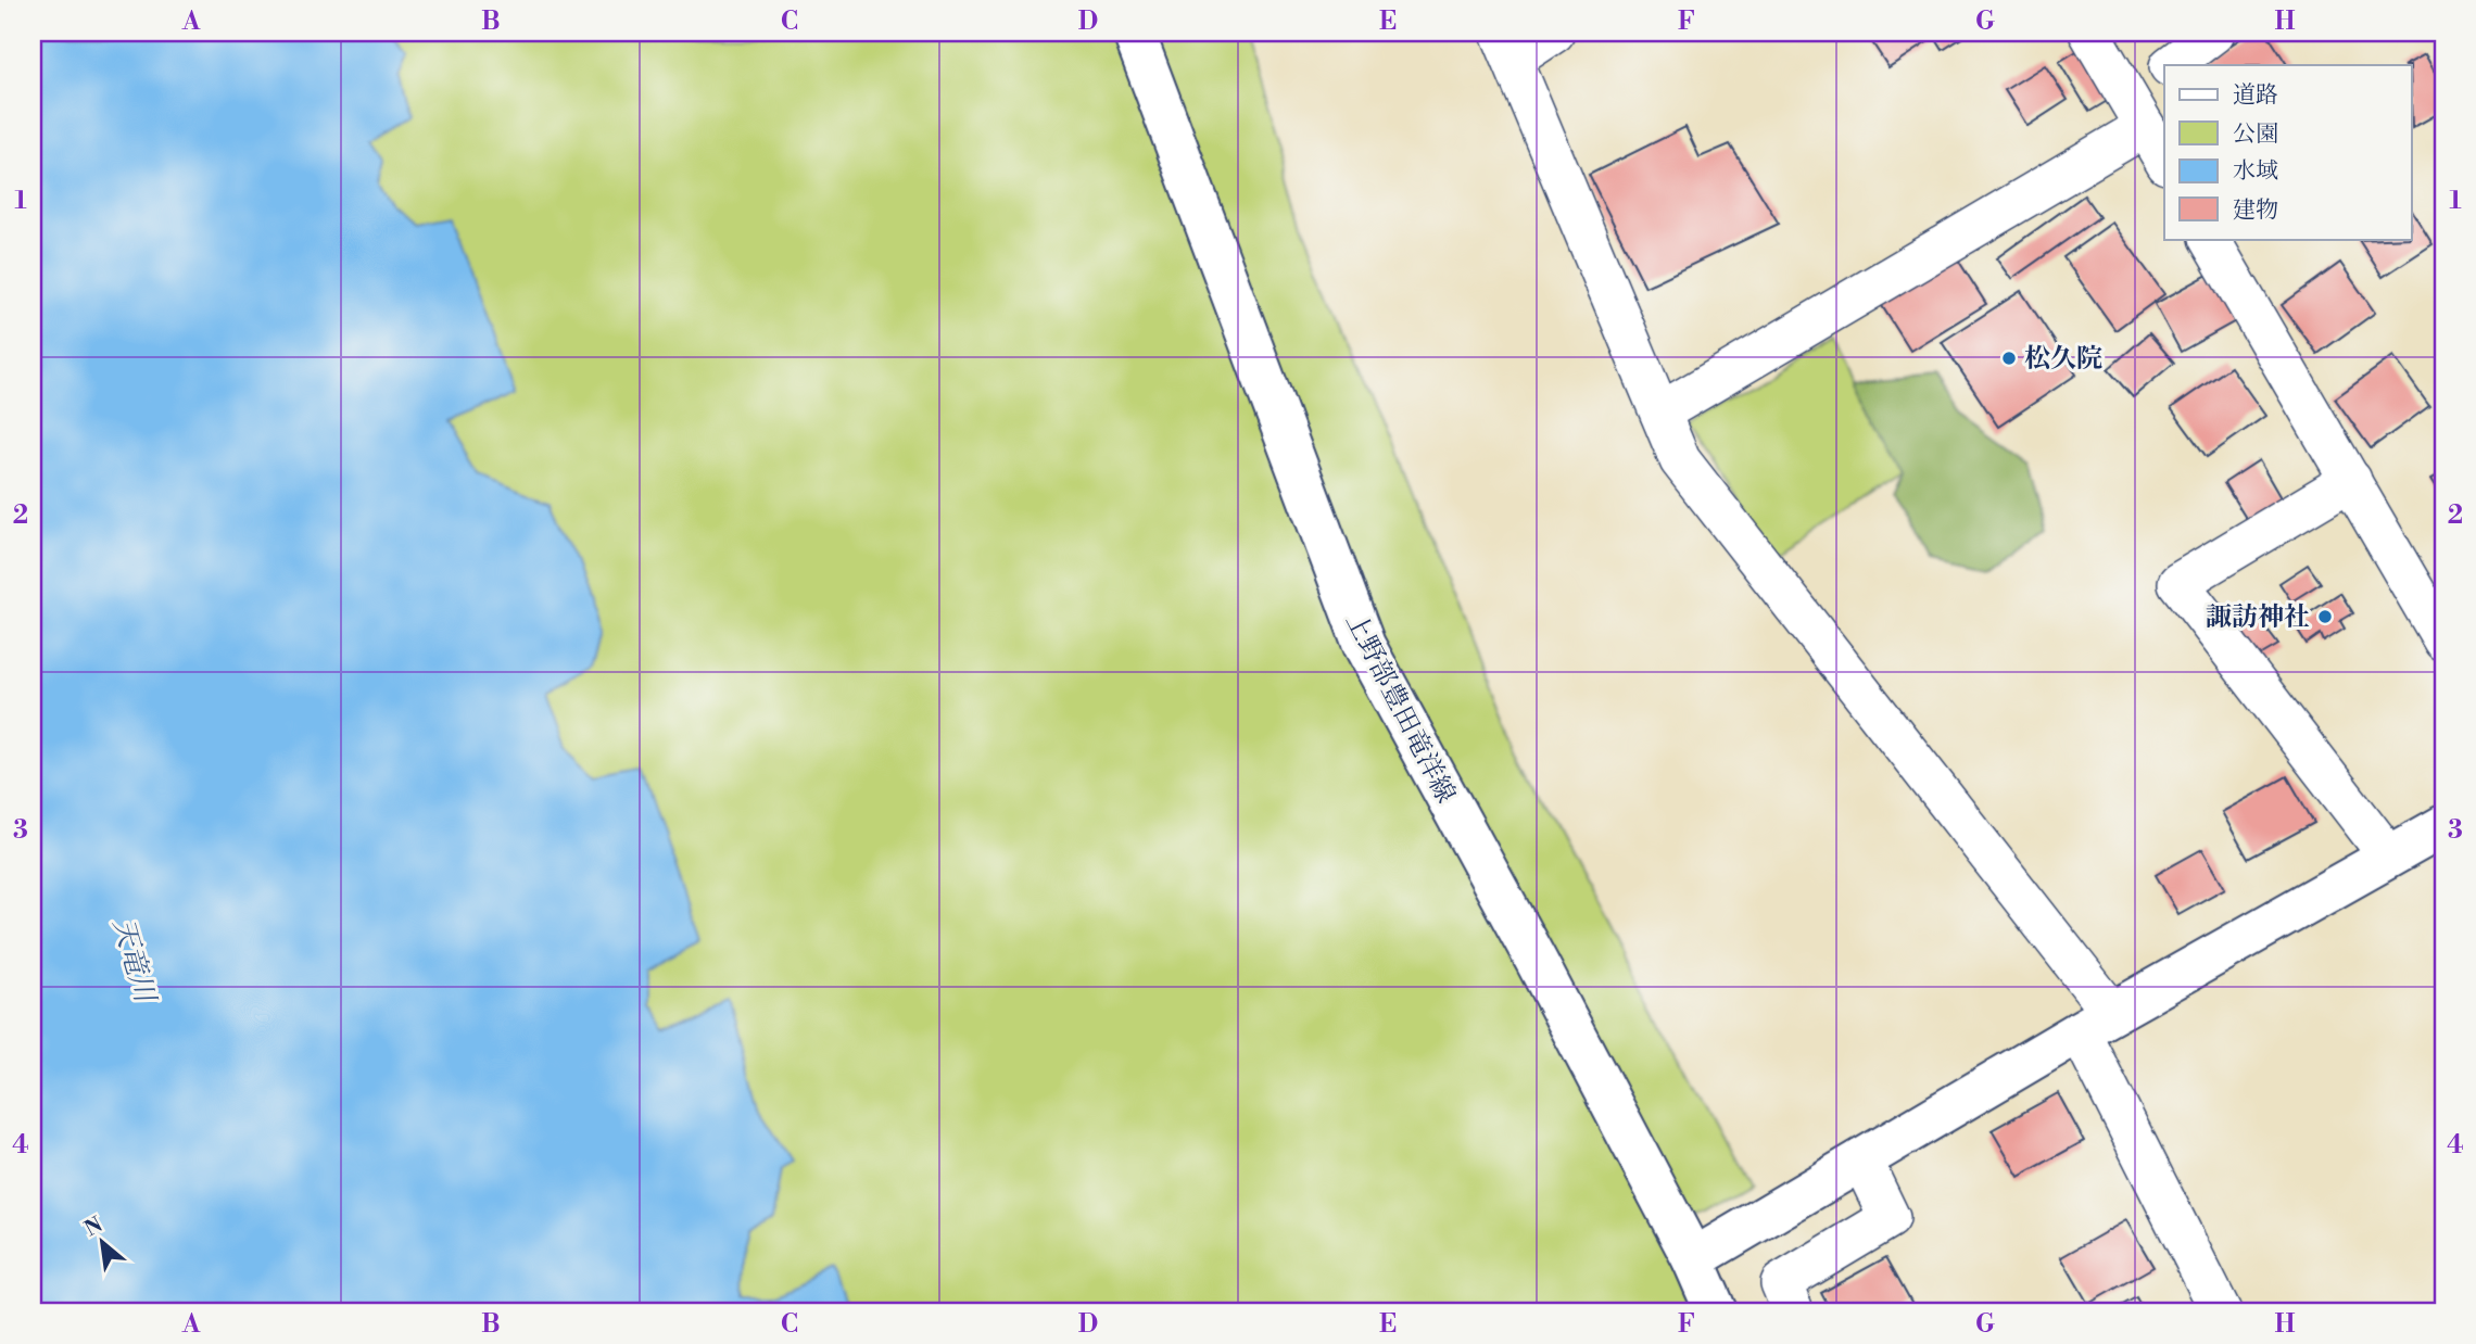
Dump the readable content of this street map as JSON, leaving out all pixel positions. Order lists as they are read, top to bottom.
{
  "streets": {
    "main road": ["上野部豊田竜洋線"]
  },
  "water": ["天竜川"],
  "places": ["松久院", "諏訪神社"],
  "legend": [
    "道路",
    "公園",
    "水域",
    "建物"
  ],
  "north": "top left",
  "grid": {
    "columns": [
      "A",
      "B",
      "C",
      "D",
      "E",
      "F",
      "G",
      "H"
    ],
    "rows": [
      "1",
      "2",
      "3",
      "4"
    ]
  }
}
